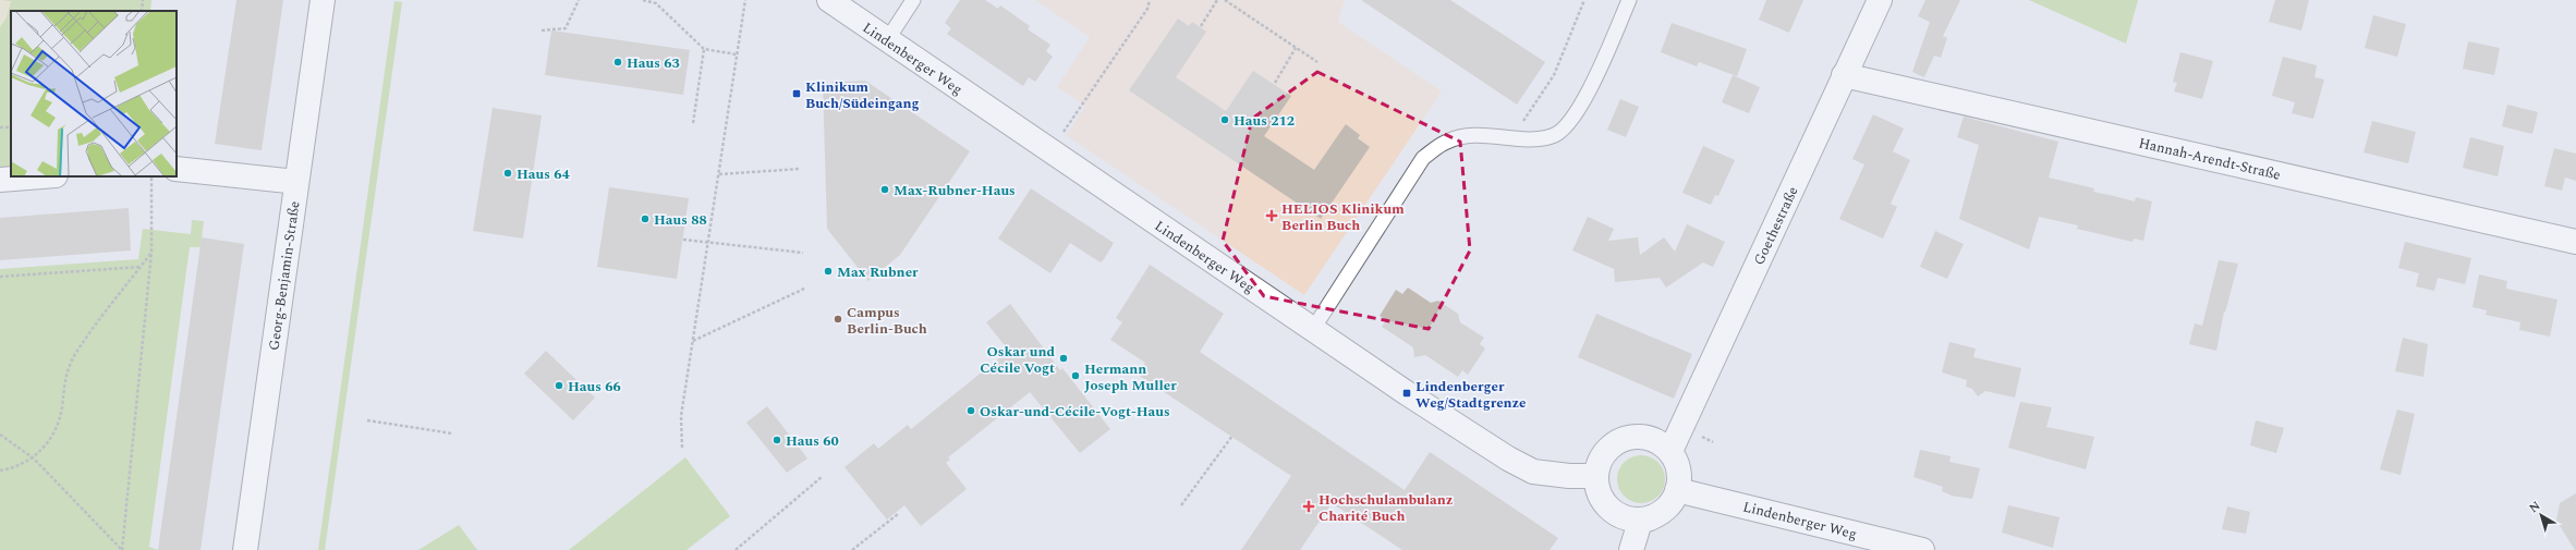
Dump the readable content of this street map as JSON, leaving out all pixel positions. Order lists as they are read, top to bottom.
{
  "streets": {
    "street": [
      "Lindenberger Weg",
      "Hannah-Arendt-Straße",
      "Goethestraße",
      "Georg-Benjamin-Straße"
    ]
  },
  "crossings": [
    ["Lindenberger Weg", "Goethestraße"],
    ["Hannah-Arendt-Straße", "Goethestraße"]
  ],
  "places": {
    "other": [
      "Haus 63",
      "Haus 212",
      "Haus 64",
      "Max-Rubner-Haus",
      "Haus 88",
      "Max Rubner",
      "Campus Berlin-Buch",
      "Oskar und Cécile Vogt",
      "Hermann Joseph Muller",
      "Haus 66",
      "Oskar-und-Cécile-Vogt-Haus",
      "Haus 60"
    ],
    "transit": ["Klinikum Buch/Südeingang", "Lindenberger Weg/Stadtgrenze"],
    "health": ["HELIOS Klinikum Berlin Buch", "Hochschulambulanz Charité Buch"]
  },
  "north": "top left"
}
